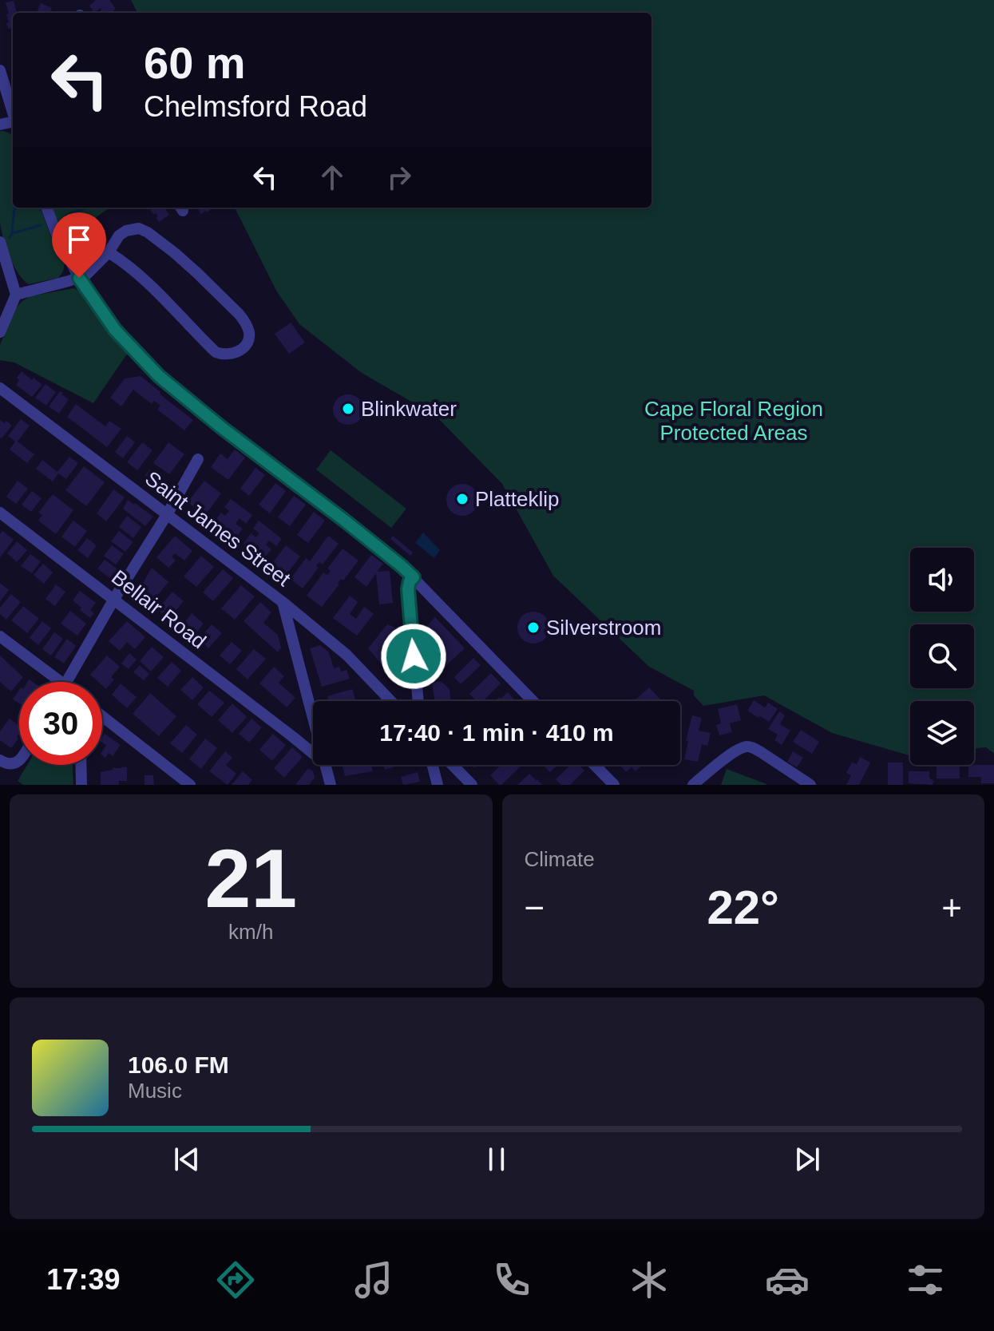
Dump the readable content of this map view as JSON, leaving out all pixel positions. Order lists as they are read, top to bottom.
{
  "streets": {
    "street": ["Saint James Street", "Bellair Road"]
  },
  "parks": ["Cape Floral Region Protected Areas"],
  "places": ["Blinkwater", "Platteklip", "Silverstroom"],
  "page": {
    "turn": ["60 m", "Chelmsford Road"],
    "limit": "30",
    "trip": "17:40 · 1 min · 410 m",
    "tile": [
      ["21", "km/h"],
      "Climate"
    ],
    "heat": ["−", "22°", "+"],
    "song": ["106.0 FM", "Music"],
    "tabs": "17:39"
  }
}
